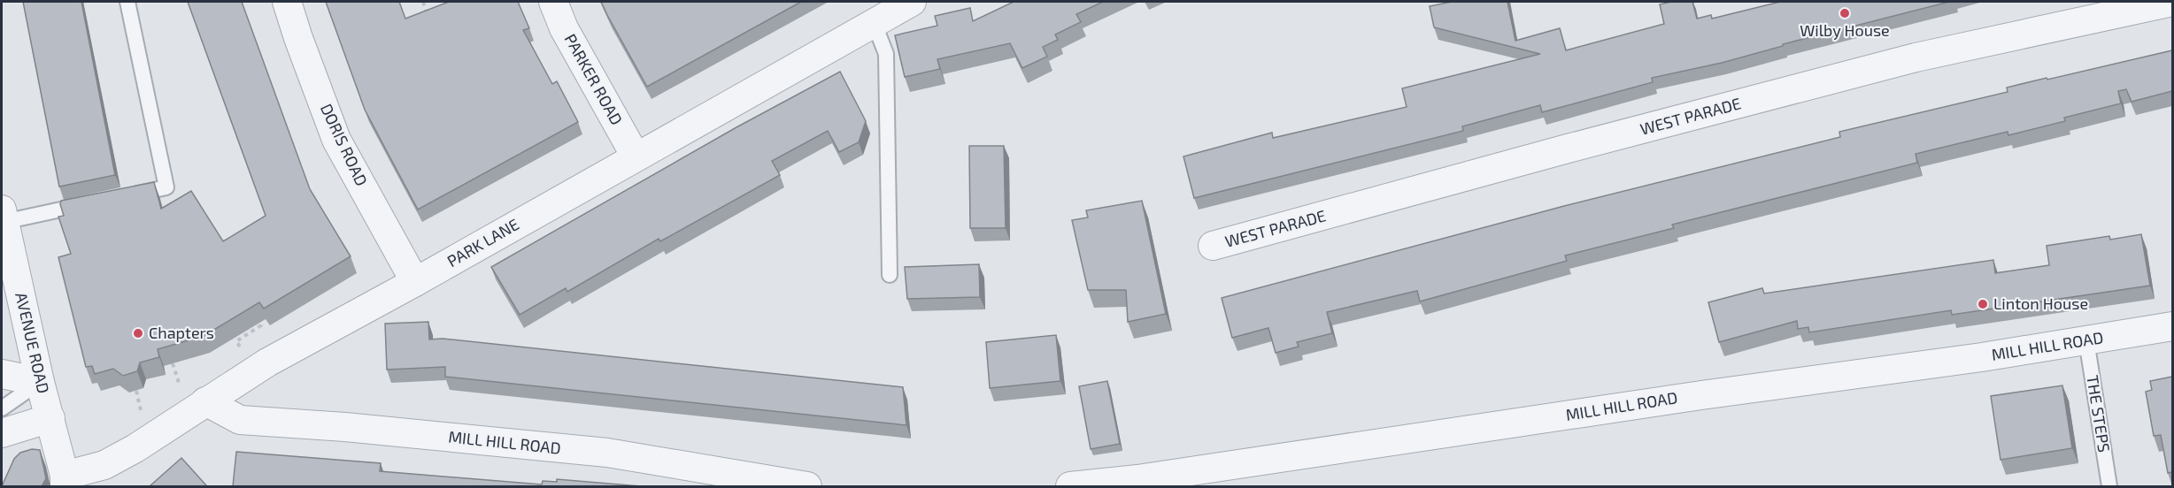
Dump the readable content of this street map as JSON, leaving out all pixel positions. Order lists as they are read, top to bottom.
{
  "streets": {
    "street": [
      "PARKER ROAD",
      "WEST PARADE",
      "DORIS ROAD",
      "PARK LANE",
      "AVENUE ROAD",
      "MILL HILL ROAD"
    ],
    "lane": ["THE STEPS"]
  },
  "crossings": [
    ["PARKER ROAD", "PARK LANE"],
    ["DORIS ROAD", "PARK LANE"],
    ["PARK LANE", "AVENUE ROAD"],
    ["PARK LANE", "MILL HILL ROAD"],
    ["MILL HILL ROAD", "THE STEPS"]
  ],
  "places": ["Wilby House", "Linton House", "Chapters"]
}
